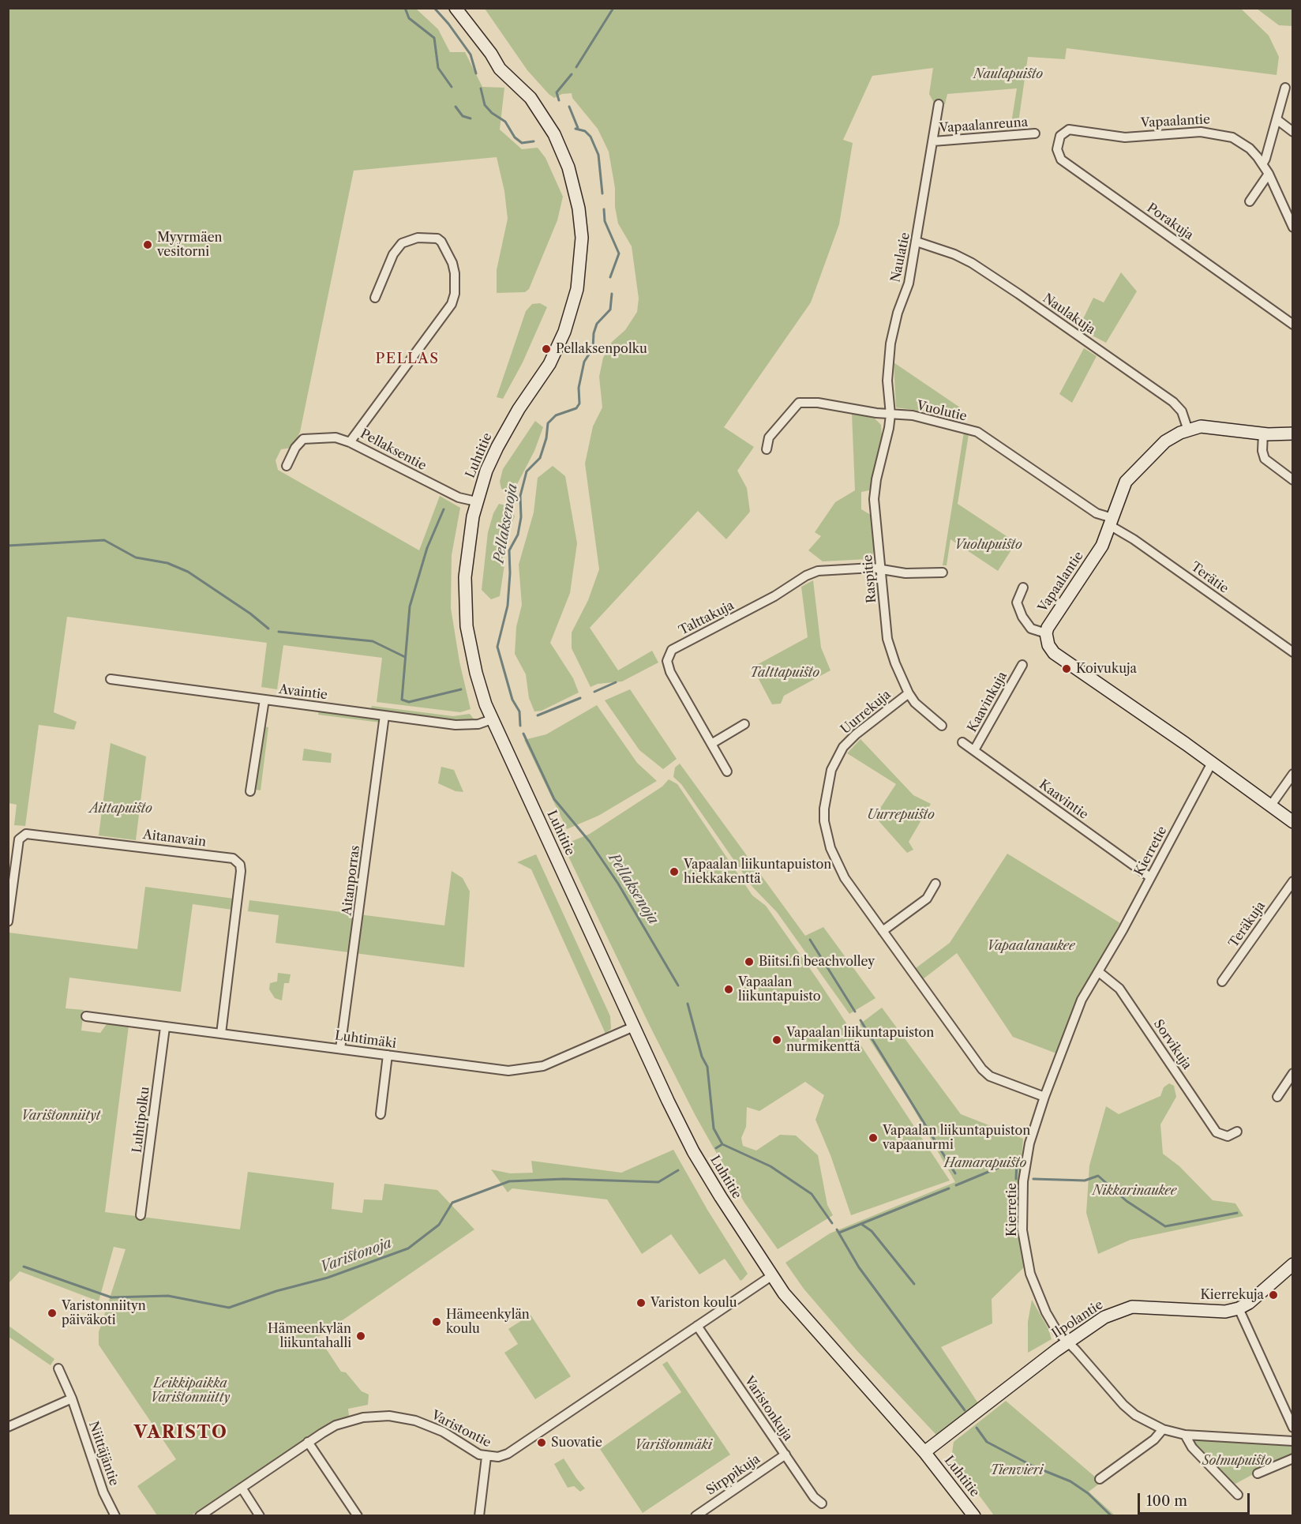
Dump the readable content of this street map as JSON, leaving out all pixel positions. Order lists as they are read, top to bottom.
{
  "streets": {
    "street": [
      "Vapaalantie",
      "Vapaalanreuna",
      "Porakuja",
      "Naulatie",
      "Naulakuja",
      "Vuolutie",
      "Pellaksentie",
      "Luhtitie",
      "Terätie",
      "Raspitie",
      "Talttakuja",
      "Avaintie",
      "Kaavinkuja",
      "Uurrekuja",
      "Kaavintie",
      "Aitanavain",
      "Kierretie",
      "Aitanporras",
      "Teräkuja",
      "Luhtimäki",
      "Sorvikuja",
      "Luhtipolku",
      "Ilpolantie",
      "Varistonkuja",
      "Varistontie",
      "Niittäjäntie",
      "Sirppikuja"
    ]
  },
  "crossings": [
    ["Vapaalantie", "Porakuja"],
    ["Vapaalantie", "Naulakuja"],
    ["Vapaalantie", "Vuolutie"],
    ["Vapaalantie", "Terätie"],
    ["Vapaalantie", "Kierretie"],
    ["Vapaalanreuna", "Naulatie"],
    ["Naulatie", "Naulakuja"],
    ["Naulatie", "Vuolutie"],
    ["Naulatie", "Raspitie"],
    ["Vuolutie", "Terätie"],
    ["Vuolutie", "Raspitie"],
    ["Pellaksentie", "Luhtitie"],
    ["Luhtitie", "Avaintie"],
    ["Luhtitie", "Luhtimäki"],
    ["Luhtitie", "Ilpolantie"],
    ["Luhtitie", "Varistontie"],
    ["Raspitie", "Talttakuja"],
    ["Raspitie", "Uurrekuja"],
    ["Avaintie", "Aitanporras"],
    ["Kaavinkuja", "Kaavintie"],
    ["Uurrekuja", "Kierretie"],
    ["Kaavintie", "Kierretie"],
    ["Aitanavain", "Luhtimäki"],
    ["Kierretie", "Sorvikuja"],
    ["Kierretie", "Ilpolantie"],
    ["Aitanporras", "Luhtimäki"],
    ["Luhtimäki", "Luhtipolku"],
    ["Varistonkuja", "Varistontie"],
    ["Varistonkuja", "Sirppikuja"]
  ],
  "districts": ["PELLAS", "VARISTO"],
  "water": ["Pellaksenoja", "Varistonoja"],
  "parks": [
    "Naulapuisto",
    "Vuolupuisto",
    "Talttapuisto",
    "Aittapuisto",
    "Uurrepuisto",
    "Vapaalanaukee",
    "Varistonniityt",
    "Hamarapuisto",
    "Nikkarinaukee",
    "Leikkipaikka Varistonniitty",
    "Varistonmäki",
    "Solmupuisto",
    "Tienvieri"
  ],
  "places": [
    "Myyrmäen vesitorni",
    "Pellaksenpolku",
    "Koivukuja",
    "Vapaalan liikuntapuiston hiekkakenttä",
    "Biitsi.fi beachvolley",
    "Vapaalan liikuntapuisto",
    "Vapaalan liikuntapuiston nurmikenttä",
    "Vapaalan liikuntapuiston vapaanurmi",
    "Kierrekuja",
    "Variston koulu",
    "Varistonniityn päiväkoti",
    "Hämeenkylän koulu",
    "Hämeenkylän liikuntahalli",
    "Suovatie"
  ],
  "scale_bar": "100 m"
}
